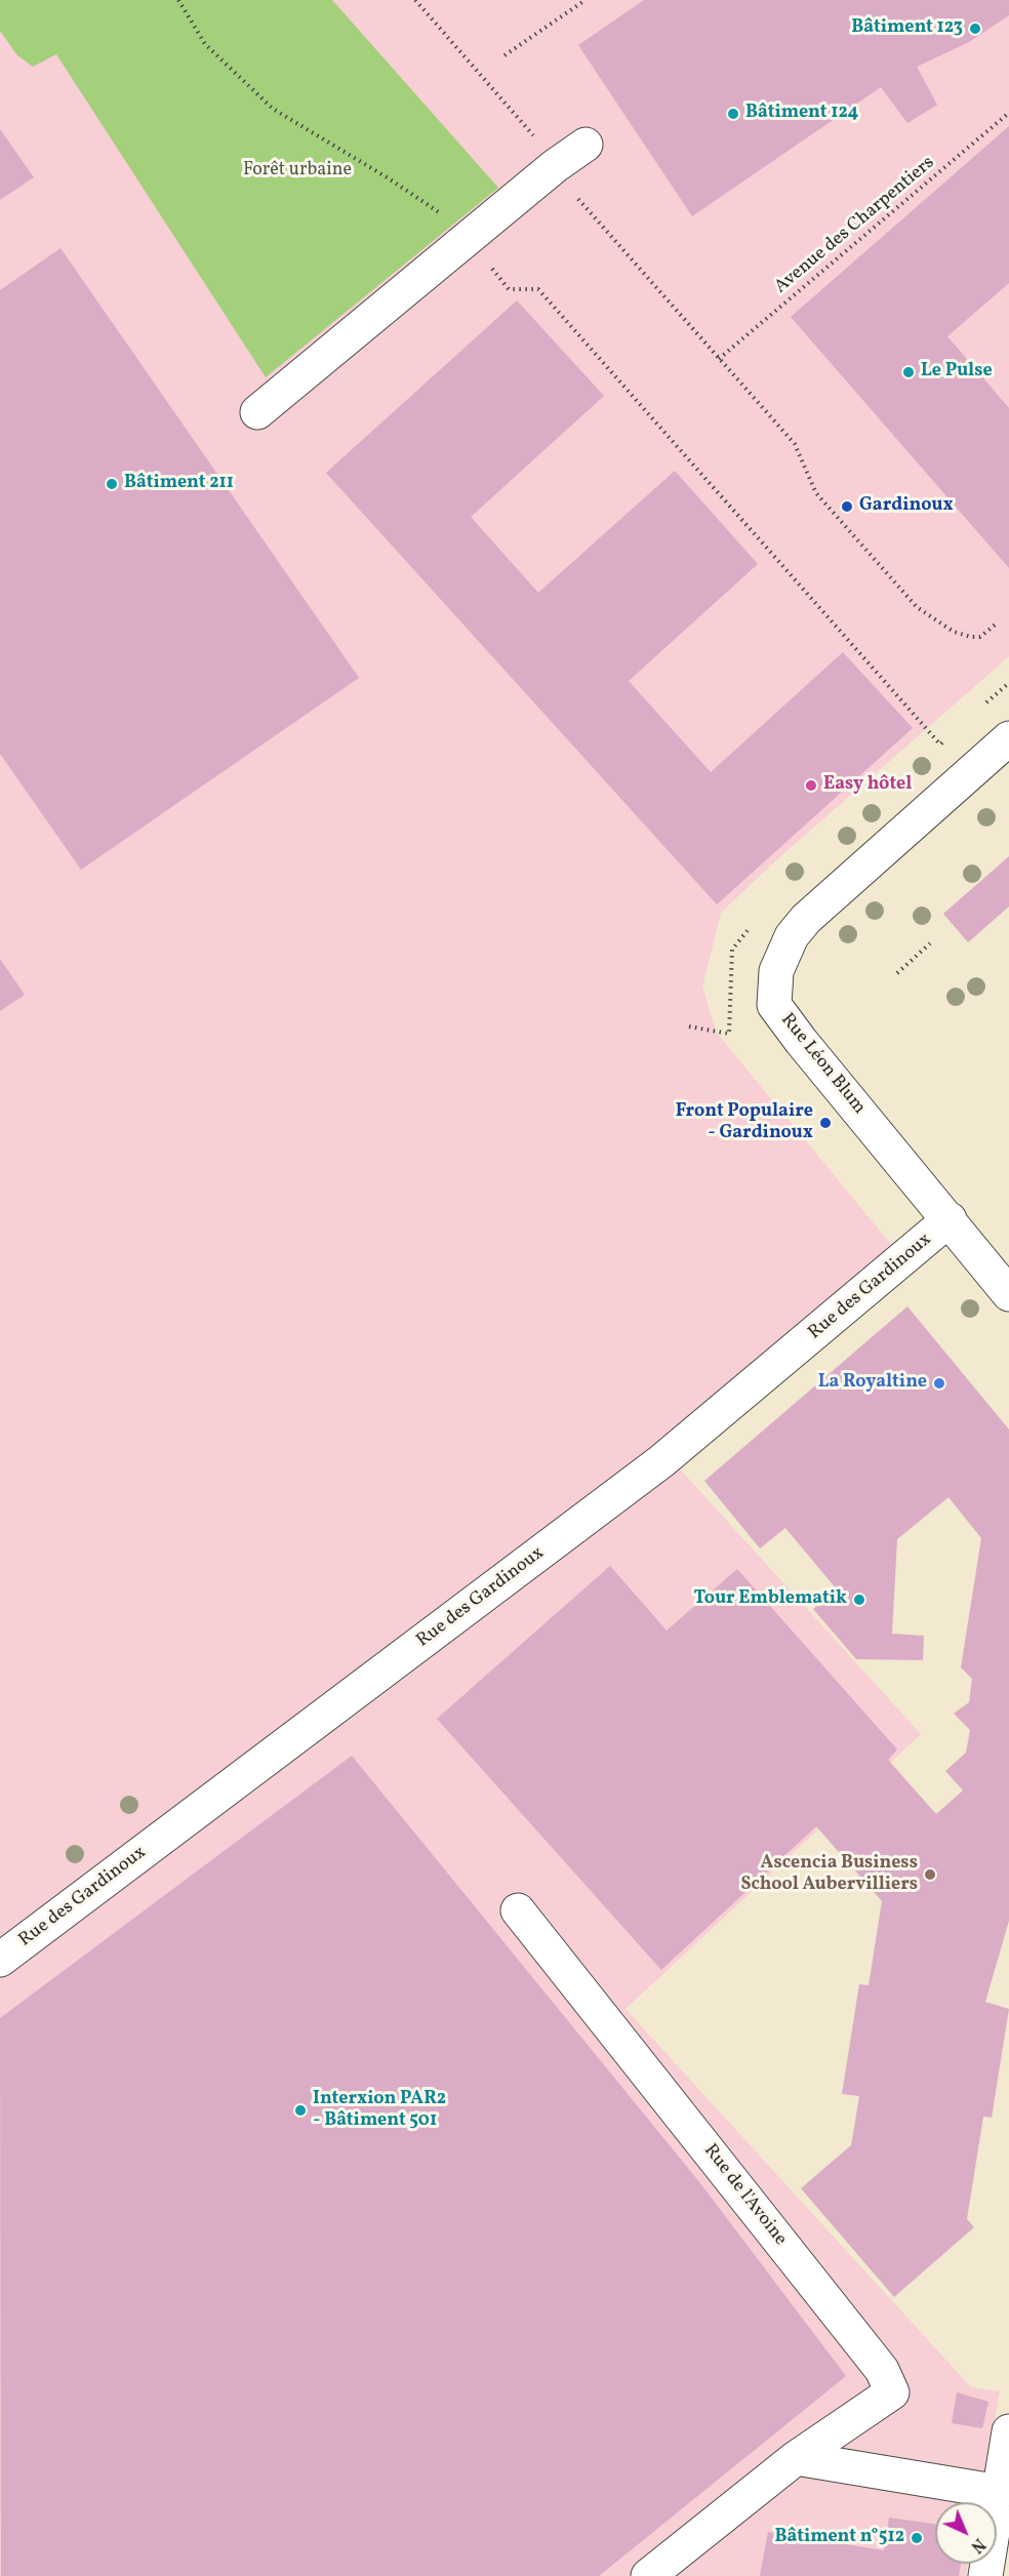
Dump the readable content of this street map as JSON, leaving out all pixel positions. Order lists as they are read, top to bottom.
{
  "streets": {
    "street": ["Rue Léon Blum", "Rue des Gardinoux", "Rue de l'Avoine"],
    "path": ["Avenue des Charpentiers"]
  },
  "crossings": [
    ["Rue Léon Blum", "Rue des Gardinoux"]
  ],
  "parks": ["Forêt urbaine"],
  "places": [
    "Bâtiment 123",
    "Bâtiment 124",
    "Le Pulse",
    "Bâtiment 211",
    "Gardinoux",
    "Easy hôtel",
    "Front Populaire - Gardinoux",
    "La Royaltine",
    "Tour Emblematik",
    "Ascencia Business School Aubervilliers",
    "Interxion PAR2 - Bâtiment 501",
    "Bâtiment n°512"
  ],
  "north": "bottom right"
}
